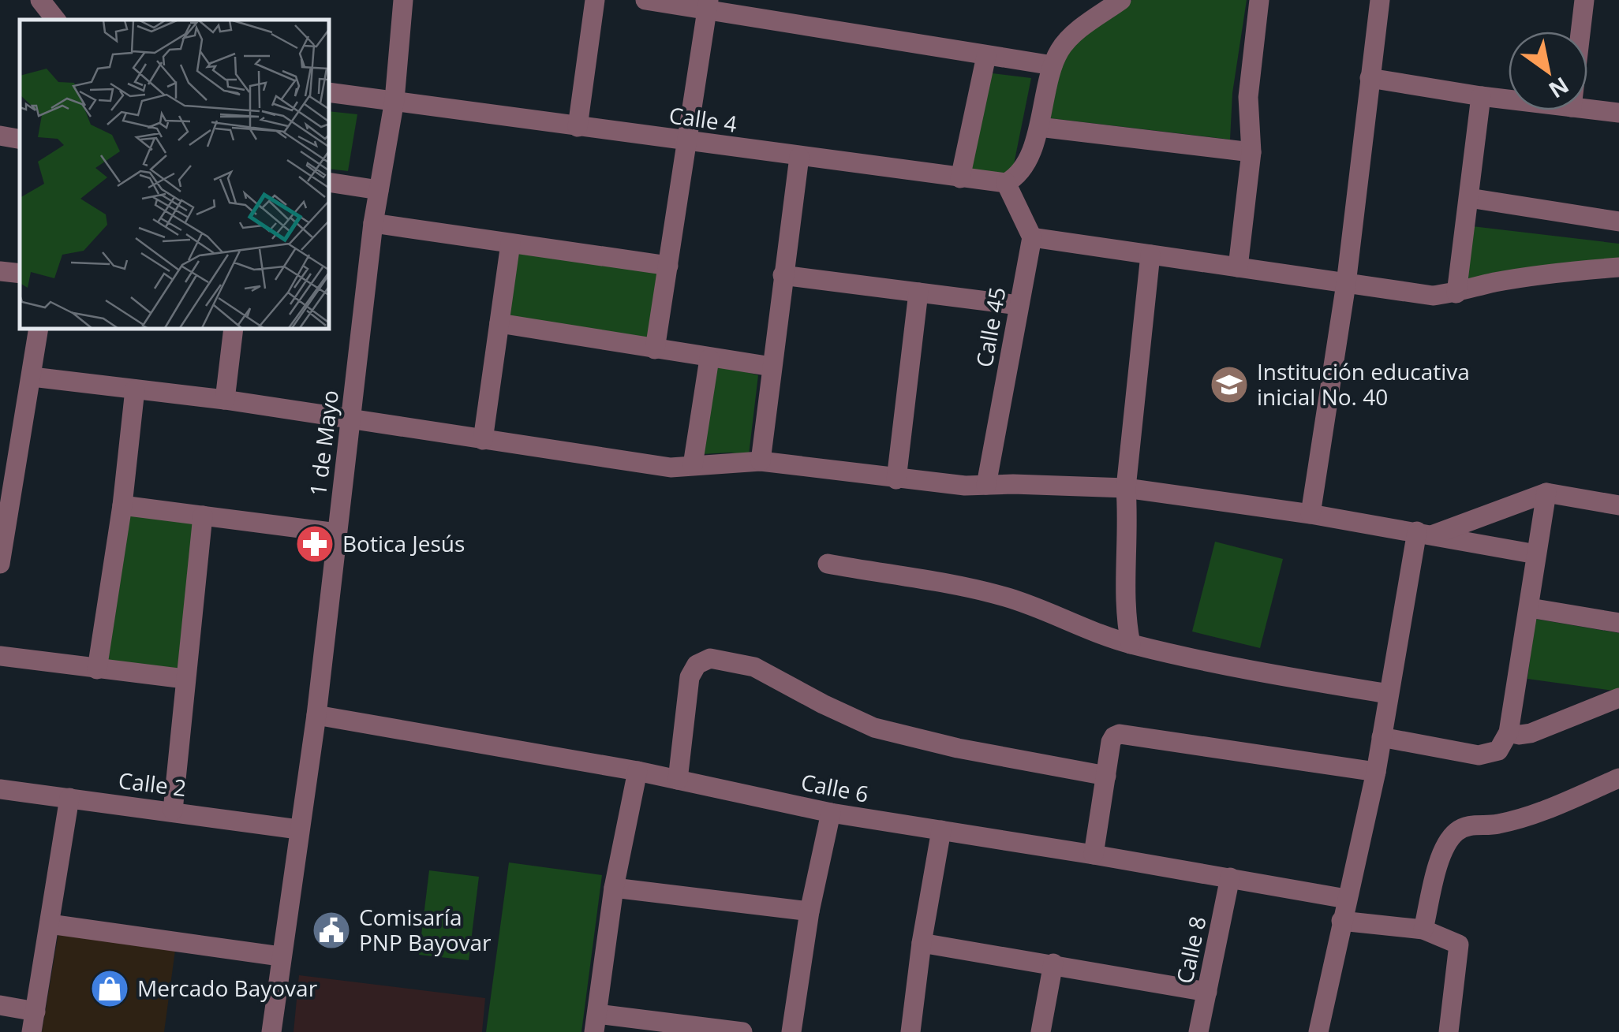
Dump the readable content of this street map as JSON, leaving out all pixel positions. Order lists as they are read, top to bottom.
{
  "streets": {
    "street": [
      "Calle 4",
      "Calle 45",
      "1 de Mayo",
      "Calle 2",
      "Calle 6",
      "Calle 8"
    ]
  },
  "crossings": [
    ["Calle 4", "1 de Mayo"],
    ["1 de Mayo", "Calle 2"],
    ["1 de Mayo", "Calle 6"],
    ["Calle 6", "Calle 8"]
  ],
  "places": {
    "school or university": ["Institución educativa inicial No. 40"],
    "pharmacy": ["Botica Jesús"],
    "public building": ["Comisaría PNP Bayovar"],
    "shop": ["Mercado Bayovar"]
  },
  "north": "bottom right"
}
